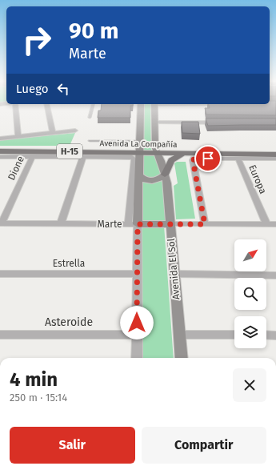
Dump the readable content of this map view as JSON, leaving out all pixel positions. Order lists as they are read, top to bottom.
{
  "streets": {
    "main road": ["Avenida La Compañía", "H-15"],
    "street": [
      "Dione",
      "Europa",
      "Marte",
      "Estrella",
      "Avenida El Sol",
      "Asteroide"
    ]
  },
  "crossings": [
    ["Avenida La Compañía", "Avenida El Sol"],
    ["Dione", "Marte"],
    ["Europa", "Marte"],
    ["Marte", "Avenida El Sol"]
  ],
  "north": "top right",
  "page": {
    "turn": ["90 m", "Marte"],
    "then": "Luego",
    "heading": ["4 min", "250 m · 15:14"],
    "buttons": ["Salir", "Compartir"]
  }
}
